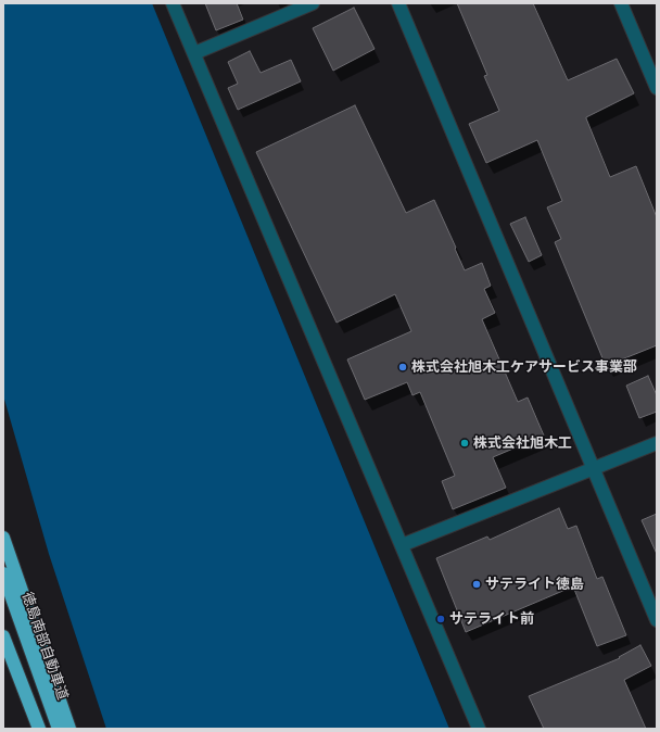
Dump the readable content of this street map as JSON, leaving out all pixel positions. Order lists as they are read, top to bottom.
{
  "streets": {
    "highway": ["徳島南部自動車道"]
  },
  "places": [
    "株式会社旭木工ケアサービス事業部",
    "株式会社旭木工",
    "サテライト徳島",
    "サテライト前"
  ]
}
